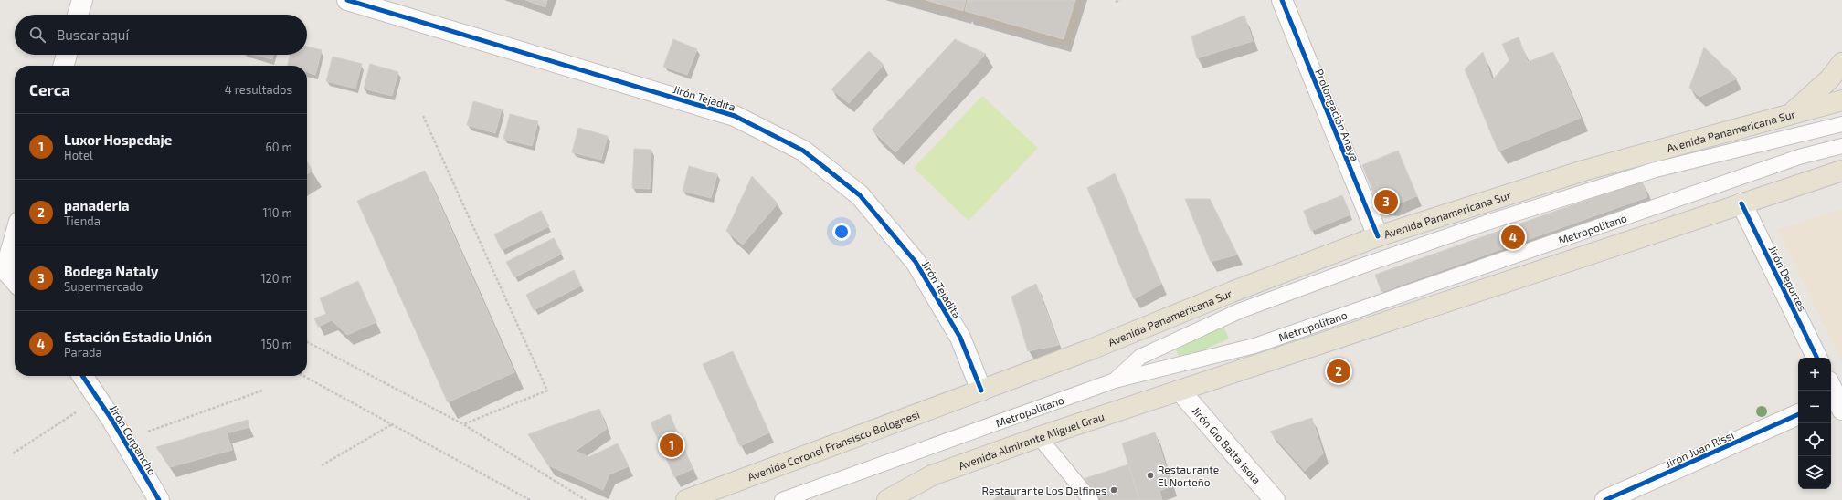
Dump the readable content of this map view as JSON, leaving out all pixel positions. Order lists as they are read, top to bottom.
{
  "streets": {
    "main road": ["Avenida Panamericana Sur", "Avenida Almirante Miguel Grau", "Avenida Coronel Fransisco Bolognesi"],
    "street": [
      "Jirón Tejadita",
      "Prolongación Anaya",
      "Jirón Deportes",
      "Jirón Corpancho",
      "Jirón Gio Batta Isola",
      "Jirón Juan Rissi"
    ],
    "lane": ["Metropolitano"]
  },
  "crossings": [
    ["Jirón Tejadita", "Avenida Panamericana Sur"],
    ["Jirón Tejadita", "Avenida Coronel Fransisco Bolognesi"],
    ["Prolongación Anaya", "Avenida Panamericana Sur"],
    ["Avenida Panamericana Sur", "Avenida Coronel Fransisco Bolognesi"],
    ["Avenida Almirante Miguel Grau", "Jirón Gio Batta Isola"]
  ],
  "places": ["Restaurante El Norteño", "Restaurante Los Delfines"],
  "page": {
    "search": "Buscar aquí",
    "heading": ["Cerca", "4 resultados"],
    "list": [
      {
        "mark": "1",
        "name": "Luxor Hospedaje",
        "note": "Hotel",
        "value": "60 m"
      },
      {
        "mark": "2",
        "name": "panaderia",
        "note": "Tienda",
        "value": "110 m"
      },
      {
        "mark": "3",
        "name": "Bodega Nataly",
        "note": "Supermercado",
        "value": "120 m"
      },
      {
        "mark": "4",
        "name": "Estación Estadio Unión",
        "note": "Parada",
        "value": "150 m"
      }
    ],
    "pins": [
      "3",
      "4",
      "2",
      "1"
    ],
    "map_buttons": ["+", "−"]
  }
}
